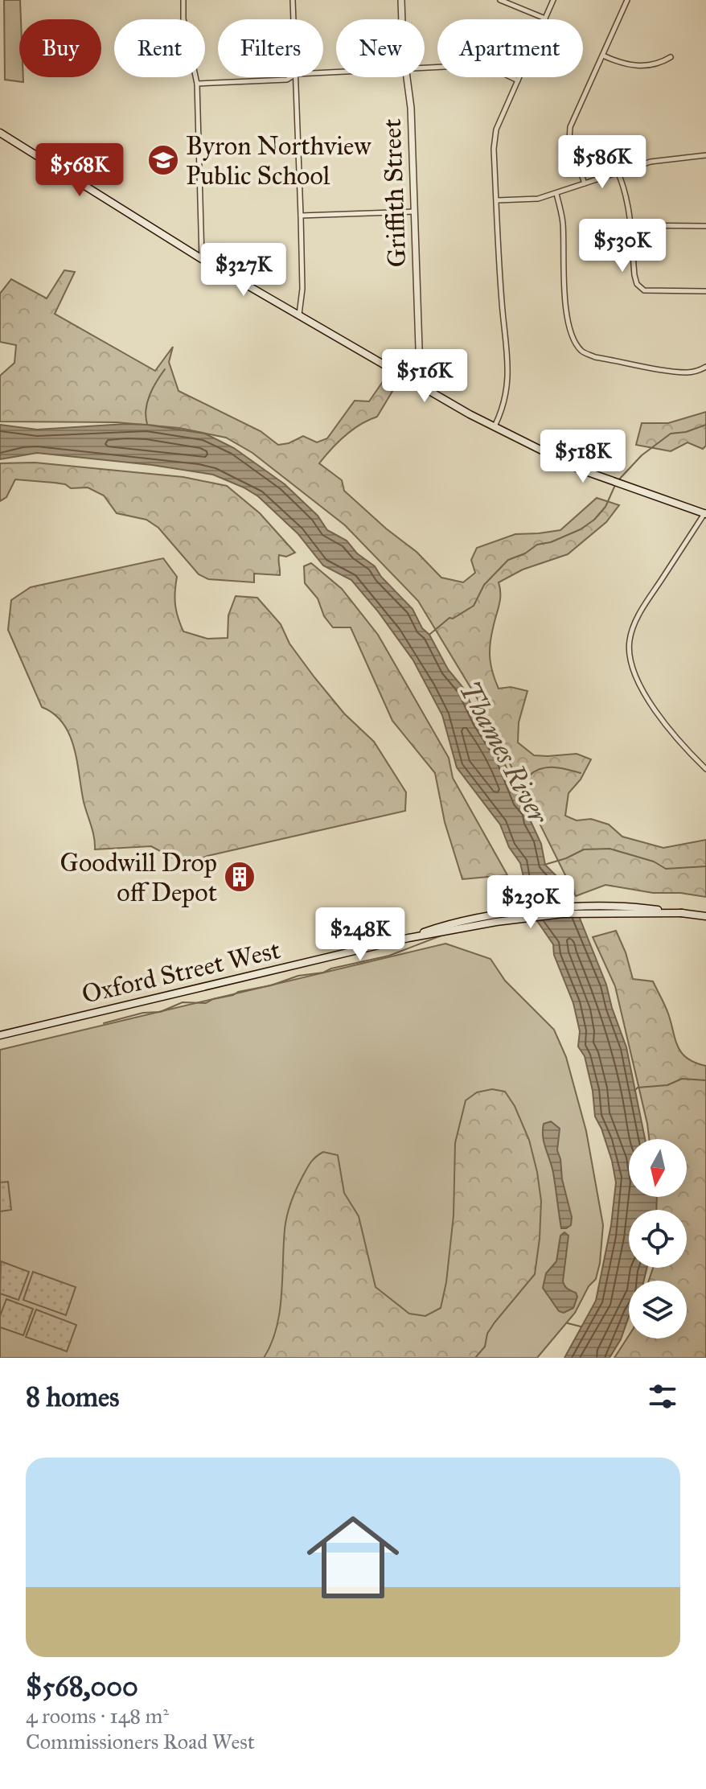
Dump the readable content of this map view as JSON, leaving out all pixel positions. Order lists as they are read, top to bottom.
{
  "streets": {
    "main road": ["Oxford Street West"],
    "street": ["Griffith Street"]
  },
  "water": ["Thames River"],
  "places": {
    "school or university": ["Byron Northview Public School"],
    "building": ["Goodwill Drop off Depot"]
  },
  "north": "bottom",
  "page": {
    "chip": [
      "Buy",
      "Rent",
      "Filters",
      "New",
      "Apartment"
    ],
    "price": [
      "$586K",
      "$568K",
      "$530K",
      "$327K",
      "$516K",
      "$518K",
      "$230K",
      "$248K"
    ],
    "heading": "8 homes",
    "list": [
      {
        "name": "$568,000",
        "note": "4 rooms · 148 m² · Commissioners Road West"
      }
    ]
  }
}
